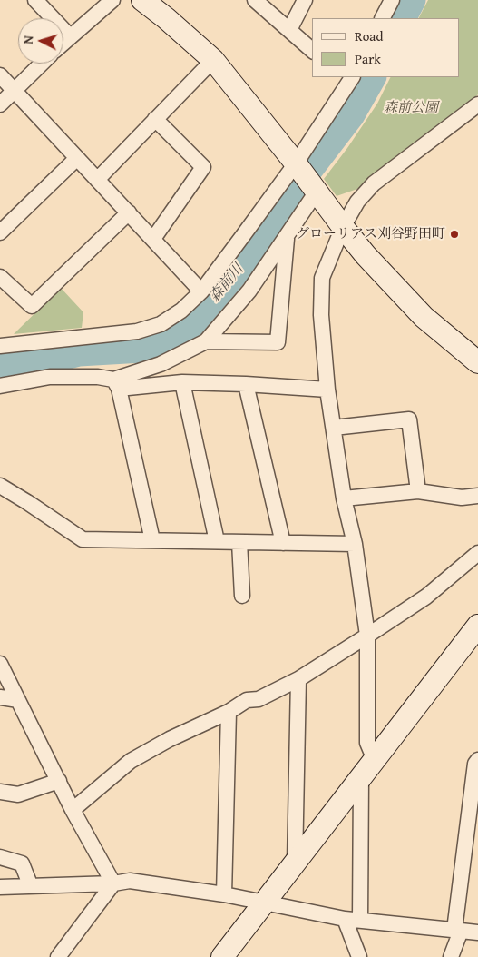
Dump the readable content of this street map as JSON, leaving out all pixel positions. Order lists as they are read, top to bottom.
{
  "water": ["森前川"],
  "parks": ["森前公園"],
  "places": ["グローリアス刈谷野田町"],
  "legend": ["Road", "Park"],
  "north": "left"
}
